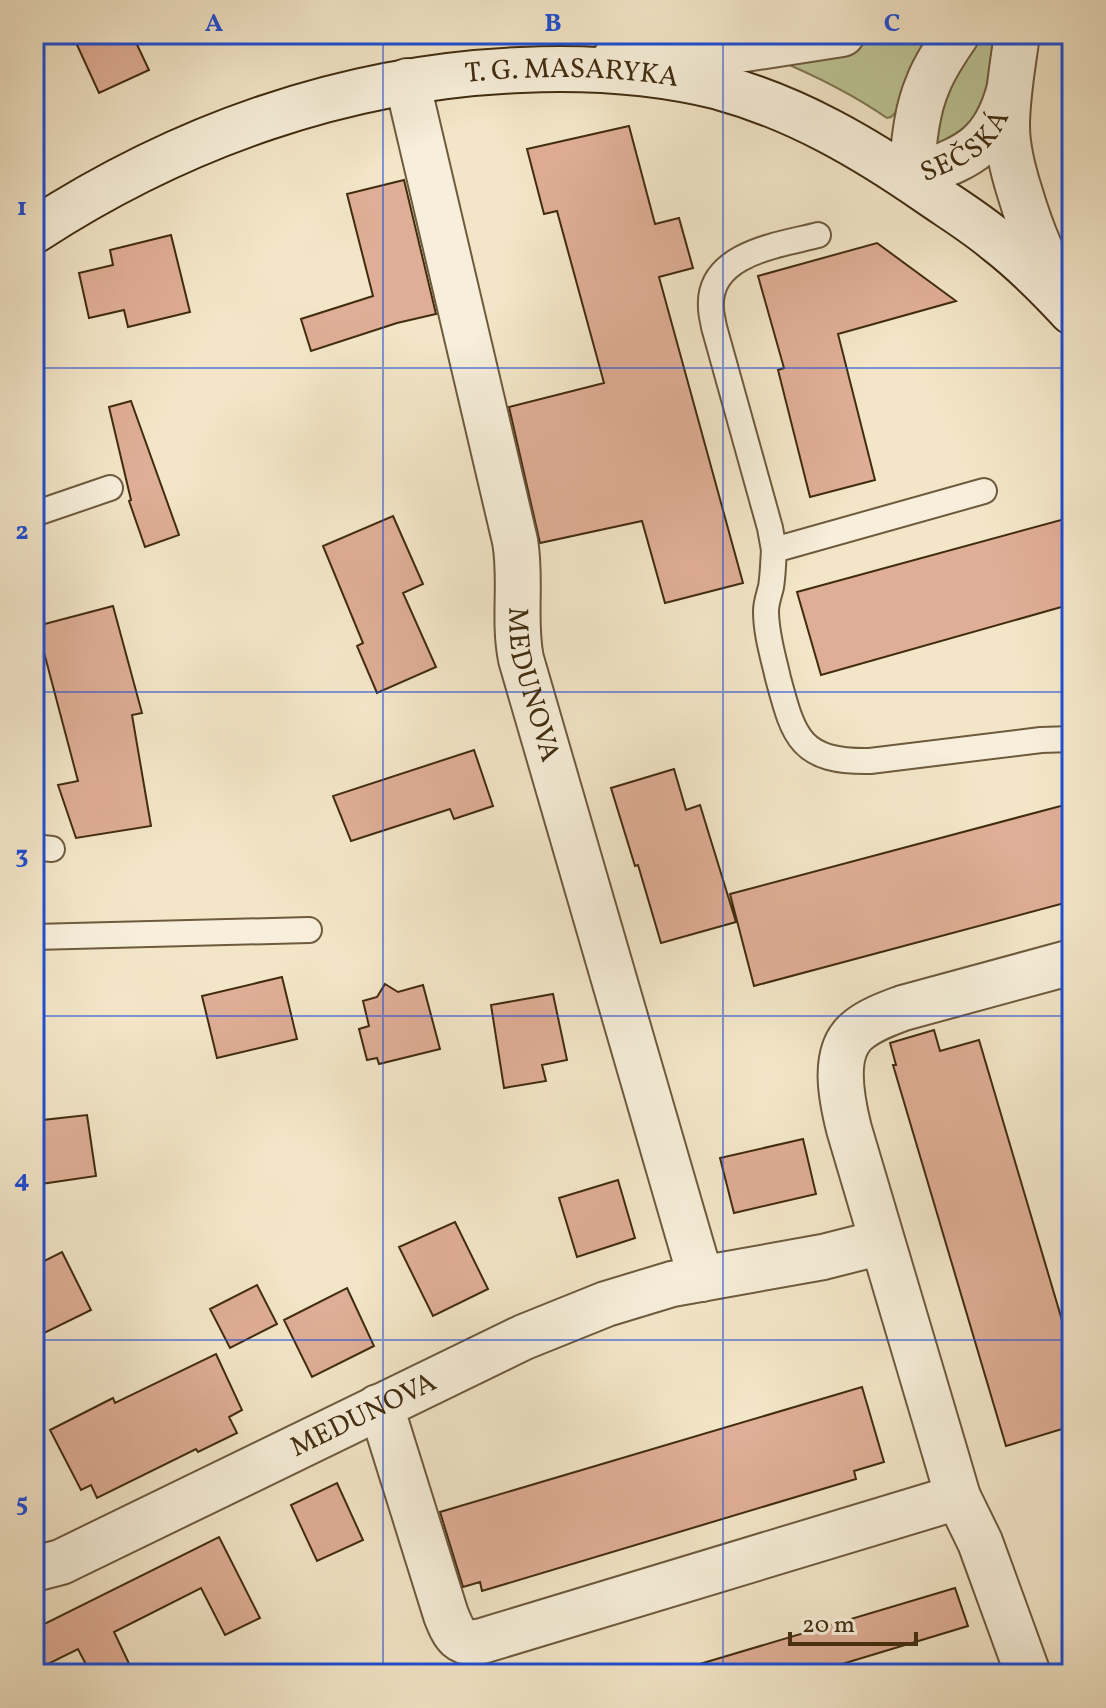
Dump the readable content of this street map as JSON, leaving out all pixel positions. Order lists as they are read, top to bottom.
{
  "streets": {
    "street": ["T. G. MASARYKA", "SEČSKÁ", "MEDUNOVA"]
  },
  "crossings": [
    ["T. G. MASARYKA", "SEČSKÁ"],
    ["T. G. MASARYKA", "MEDUNOVA"]
  ],
  "scale_bar": "20 m",
  "grid": {
    "columns": ["A", "B", "C"],
    "rows": [
      "1",
      "2",
      "3",
      "4",
      "5"
    ]
  }
}
